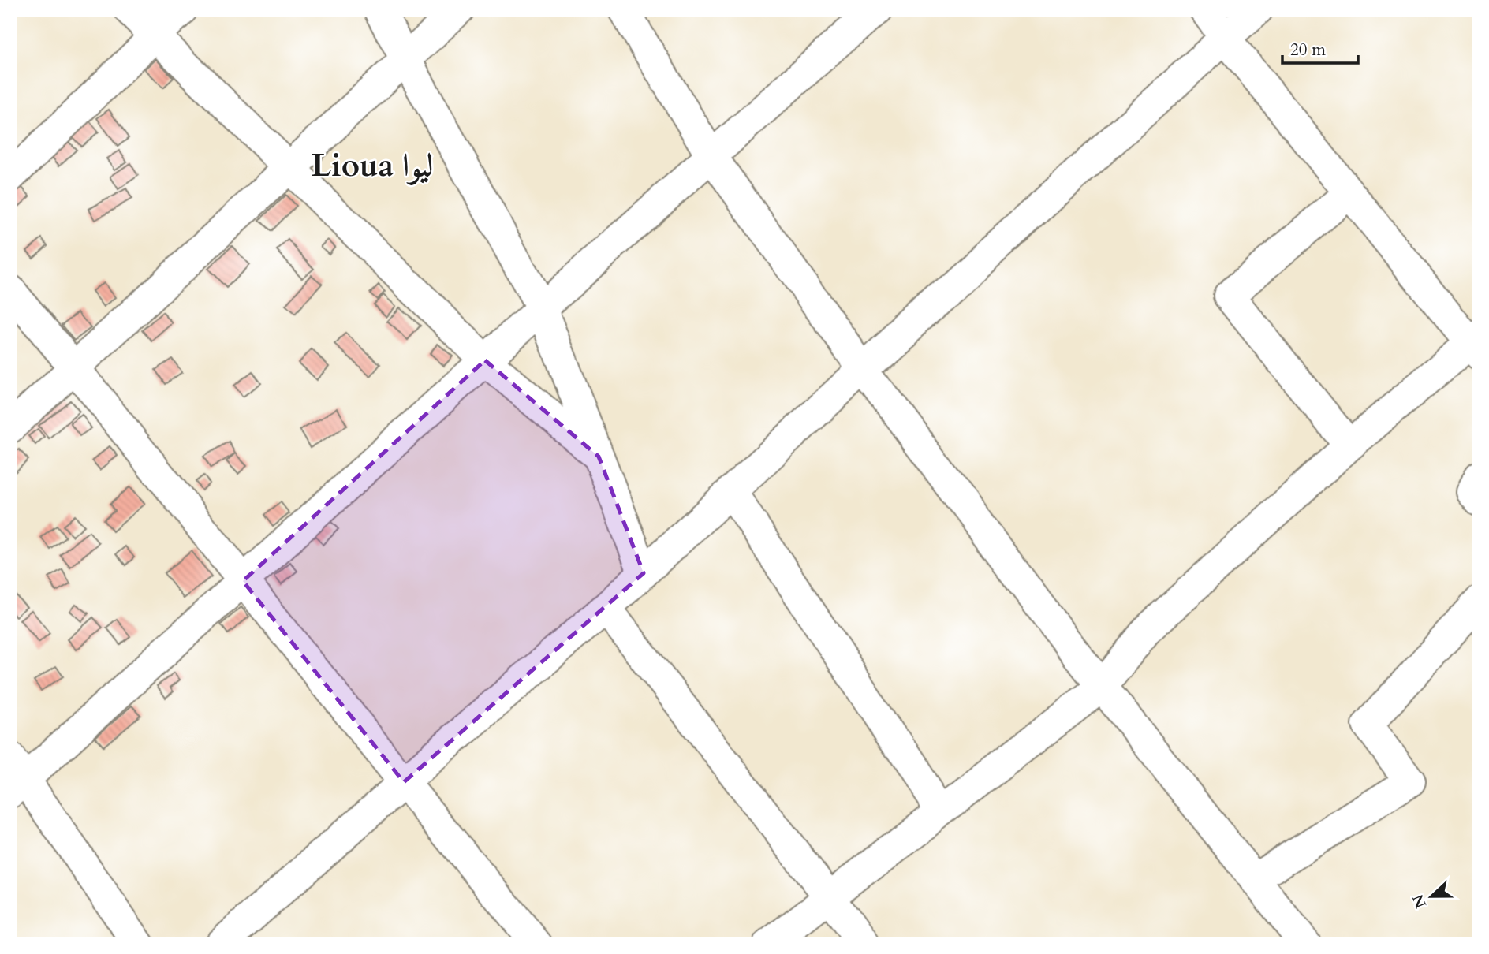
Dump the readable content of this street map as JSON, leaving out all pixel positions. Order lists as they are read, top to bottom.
{
  "districts": ["Lioua ليوا"],
  "scale_bar": "20 m",
  "north": "left"
}
